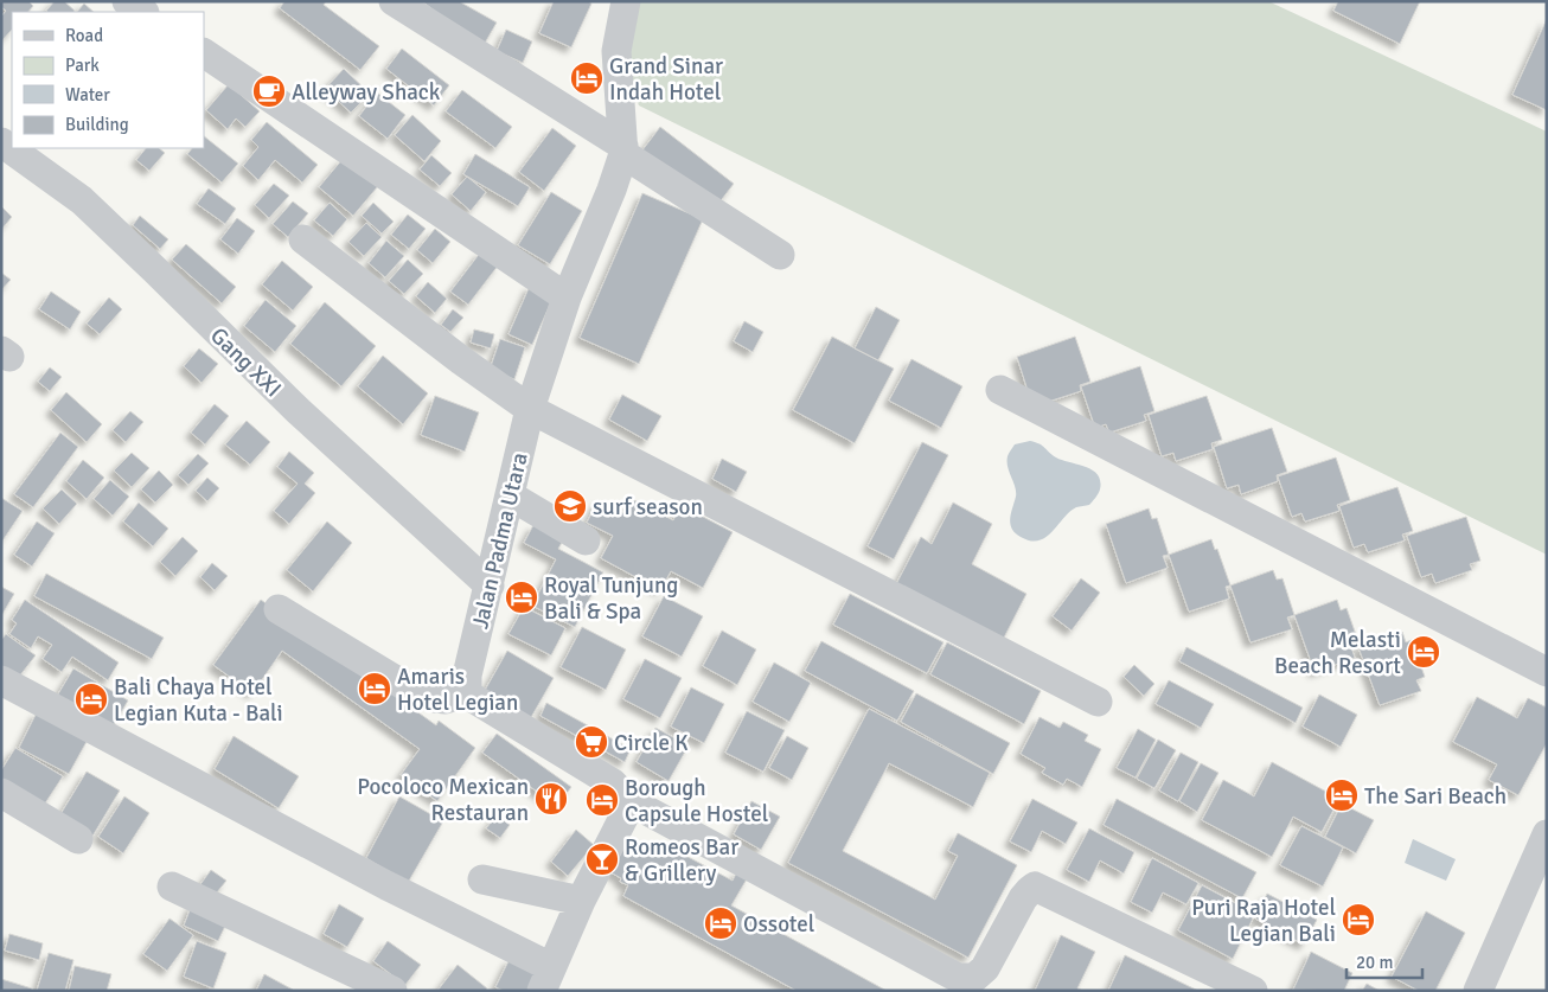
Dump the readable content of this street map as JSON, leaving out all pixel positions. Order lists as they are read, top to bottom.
{
  "streets": {
    "street": ["Gang XXI", "Jalan Padma Utara"]
  },
  "crossings": [
    ["Gang XXI", "Jalan Padma Utara"]
  ],
  "places": {
    "hotel": [
      "Grand Sinar Indah Hotel",
      "Royal Tunjung Bali & Spa",
      "Melasti Beach Resort",
      "Amaris Hotel Legian",
      "Bali Chaya Hotel Legian Kuta - Bali",
      "The Sari Beach",
      "Borough Capsule Hostel",
      "Puri Raja Hotel Legian Bali",
      "Ossotel"
    ],
    "cafe": ["Alleyway Shack"],
    "school or university": ["surf season"],
    "supermarket": ["Circle K"],
    "restaurant": ["Pocoloco Mexican Restauran"],
    "bar": ["Romeos Bar & Grillery"]
  },
  "legend": [
    "Road",
    "Park",
    "Water",
    "Building"
  ],
  "scale_bar": "20 m"
}
